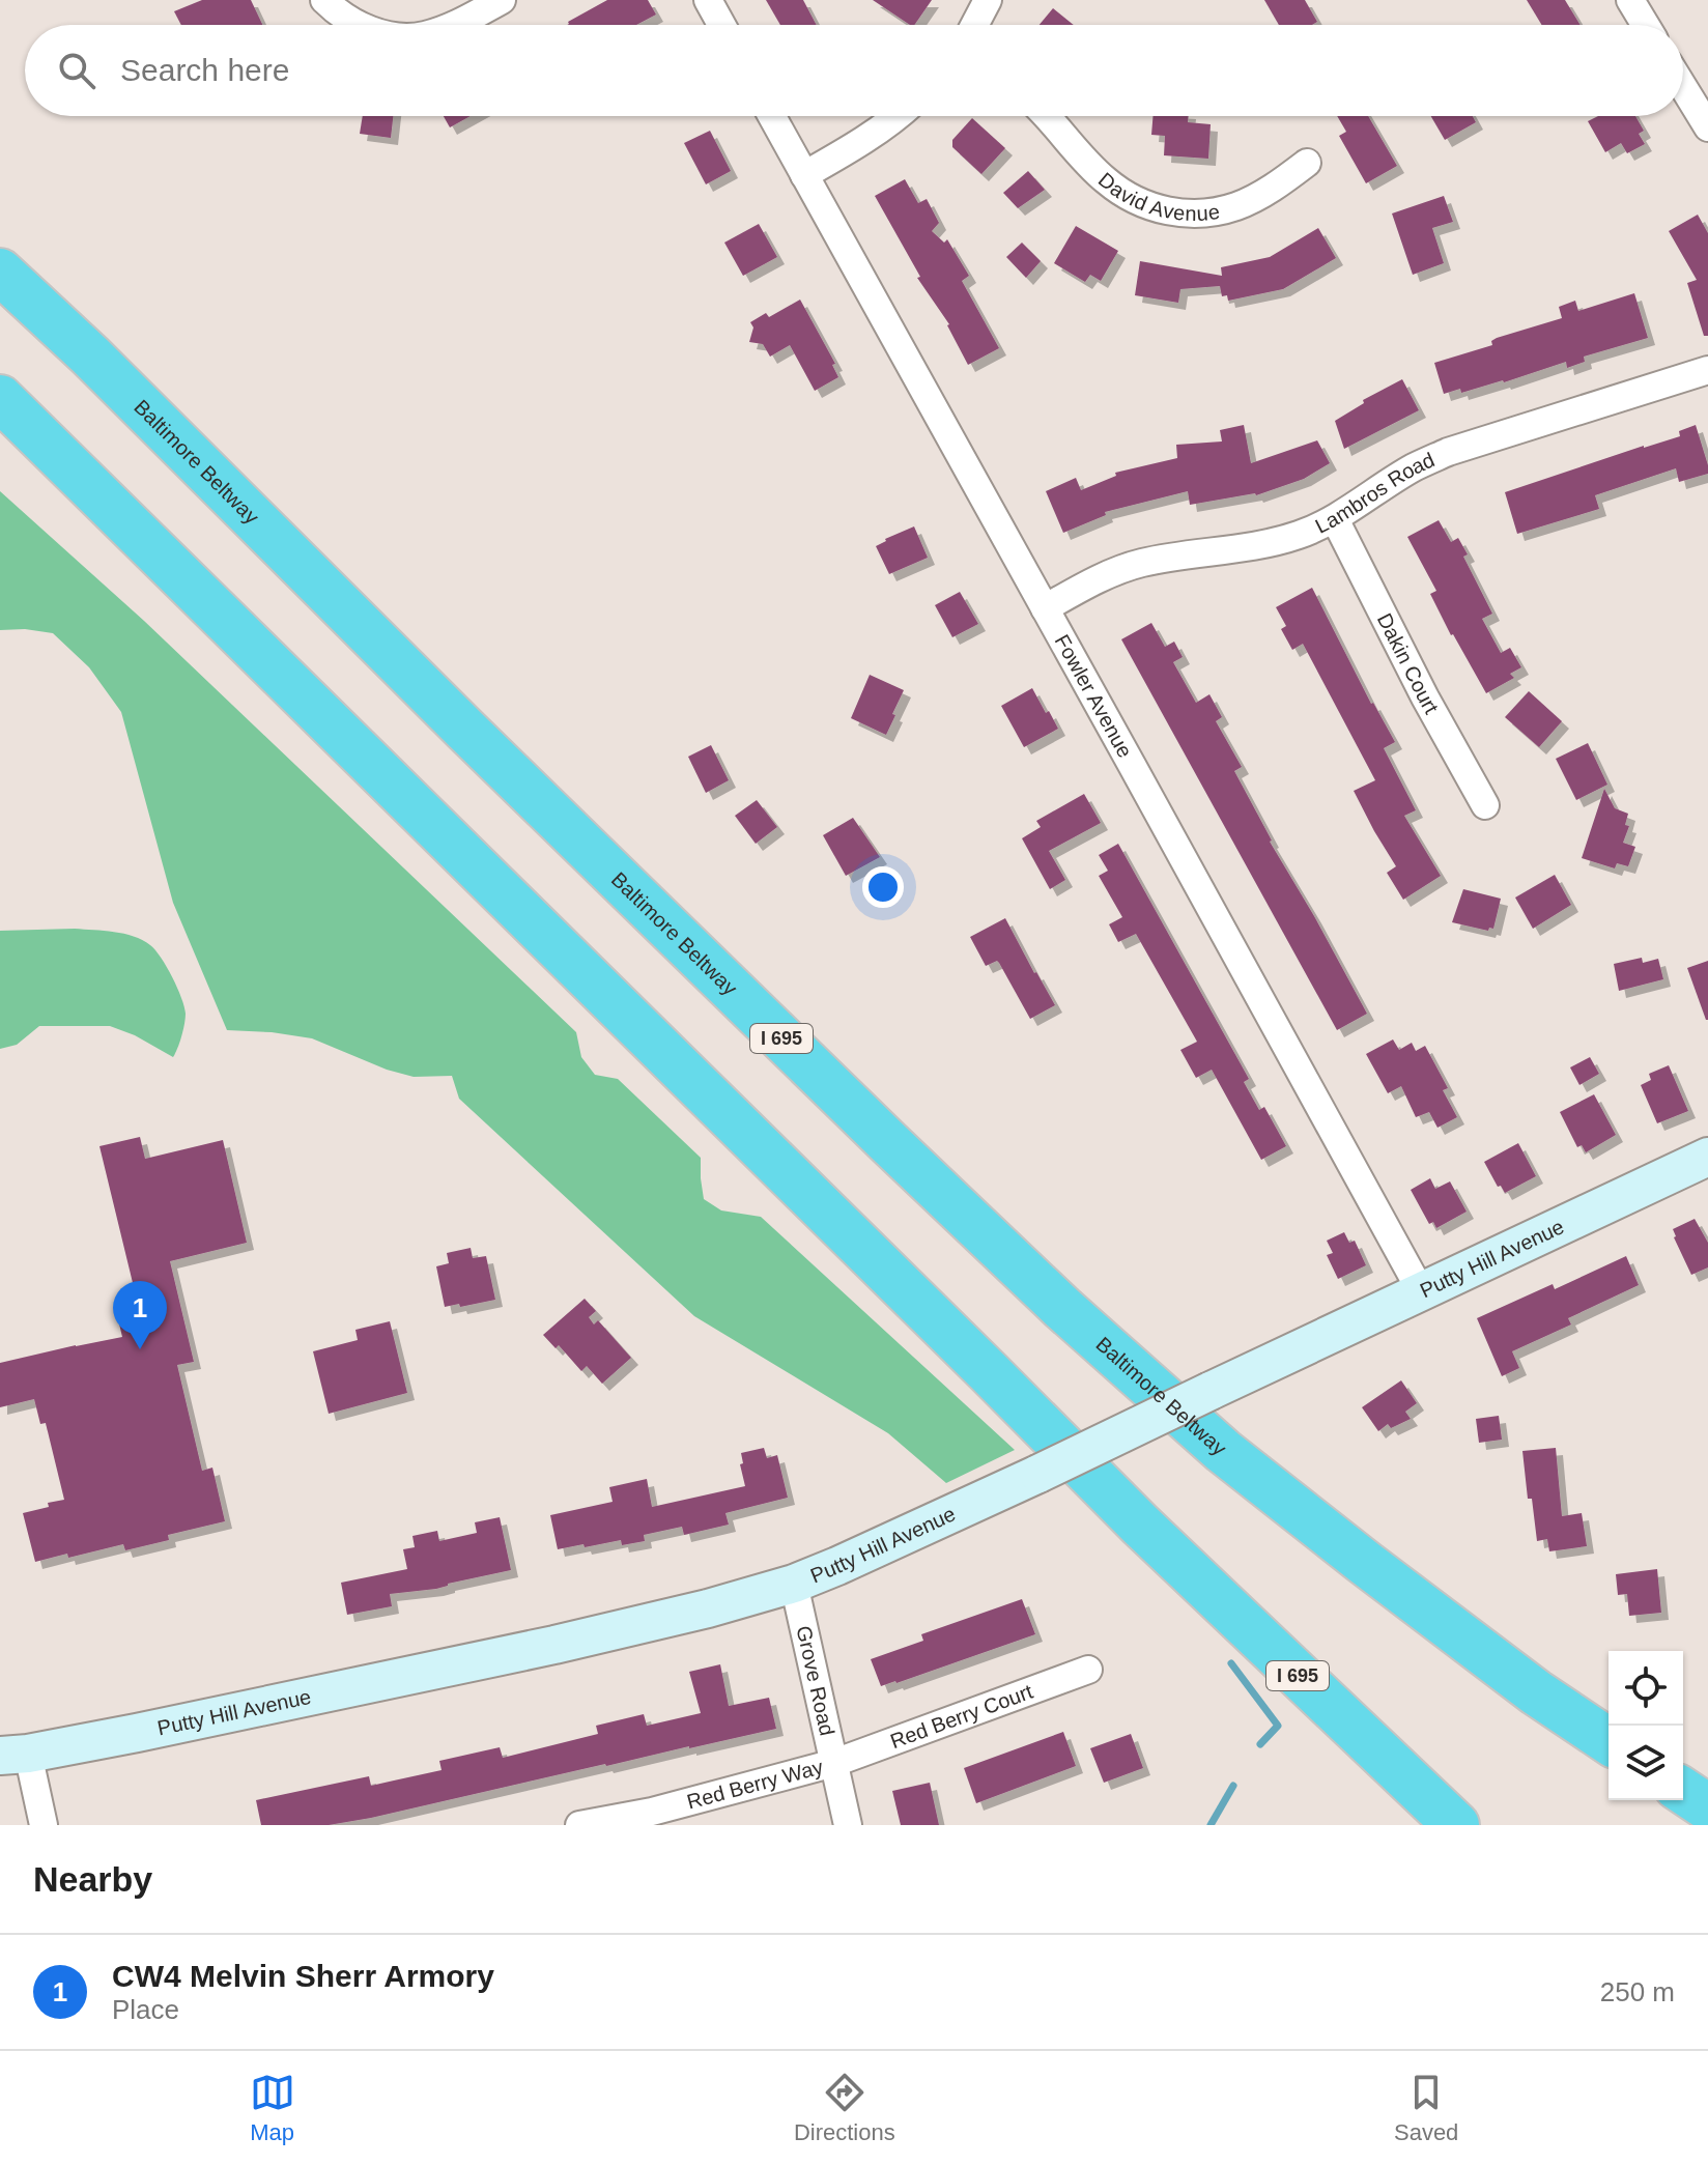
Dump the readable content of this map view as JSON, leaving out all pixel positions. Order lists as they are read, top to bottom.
{
  "streets": {
    "highway": ["Baltimore Beltway", "I 695"],
    "main road": ["Putty Hill Avenue"],
    "street": [
      "David Avenue",
      "Lambros Road",
      "Dakin Court",
      "Fowler Avenue",
      "Grove Road",
      "Red Berry Court",
      "Red Berry Way"
    ]
  },
  "crossings": [
    ["Lambros Road", "Dakin Court"],
    ["Lambros Road", "Fowler Avenue"],
    ["Fowler Avenue", "Putty Hill Avenue"],
    ["Putty Hill Avenue", "Grove Road"],
    ["Grove Road", "Red Berry Court"],
    ["Grove Road", "Red Berry Way"],
    ["Red Berry Court", "Red Berry Way"]
  ],
  "page": {
    "search": "Search here",
    "pins": "1",
    "heading": "Nearby",
    "list": [
      {
        "mark": "1",
        "name": "CW4 Melvin Sherr Armory",
        "note": "Place",
        "value": "250 m"
      }
    ],
    "nav": ["Map", "Directions", "Saved"]
  }
}
